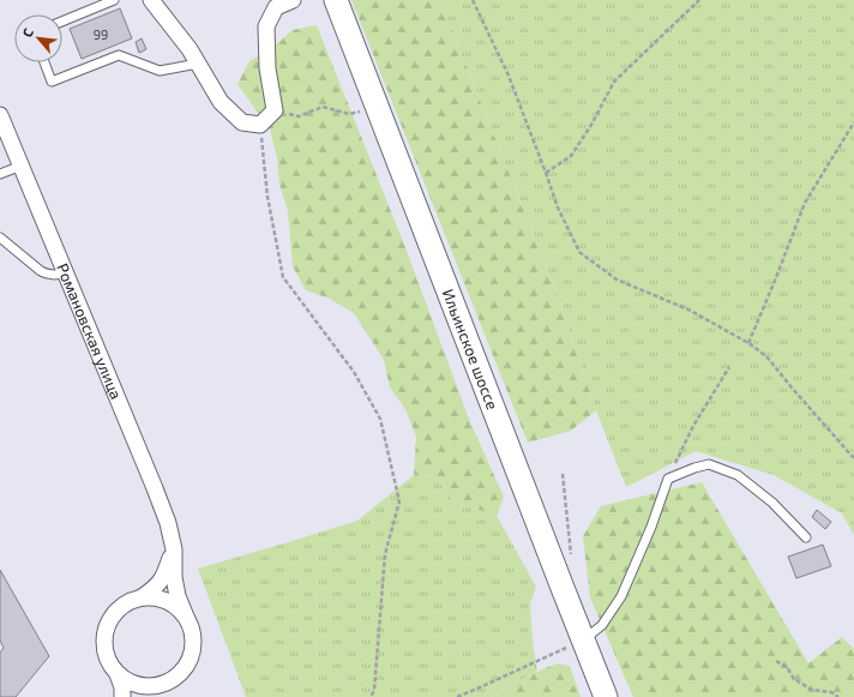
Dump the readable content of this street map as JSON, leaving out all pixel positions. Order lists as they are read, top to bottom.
{
  "streets": {
    "main road": ["Ильинское шоссе"],
    "street": ["Романовская улица"]
  },
  "house_numbers": ["99"],
  "north": "top left"
}
